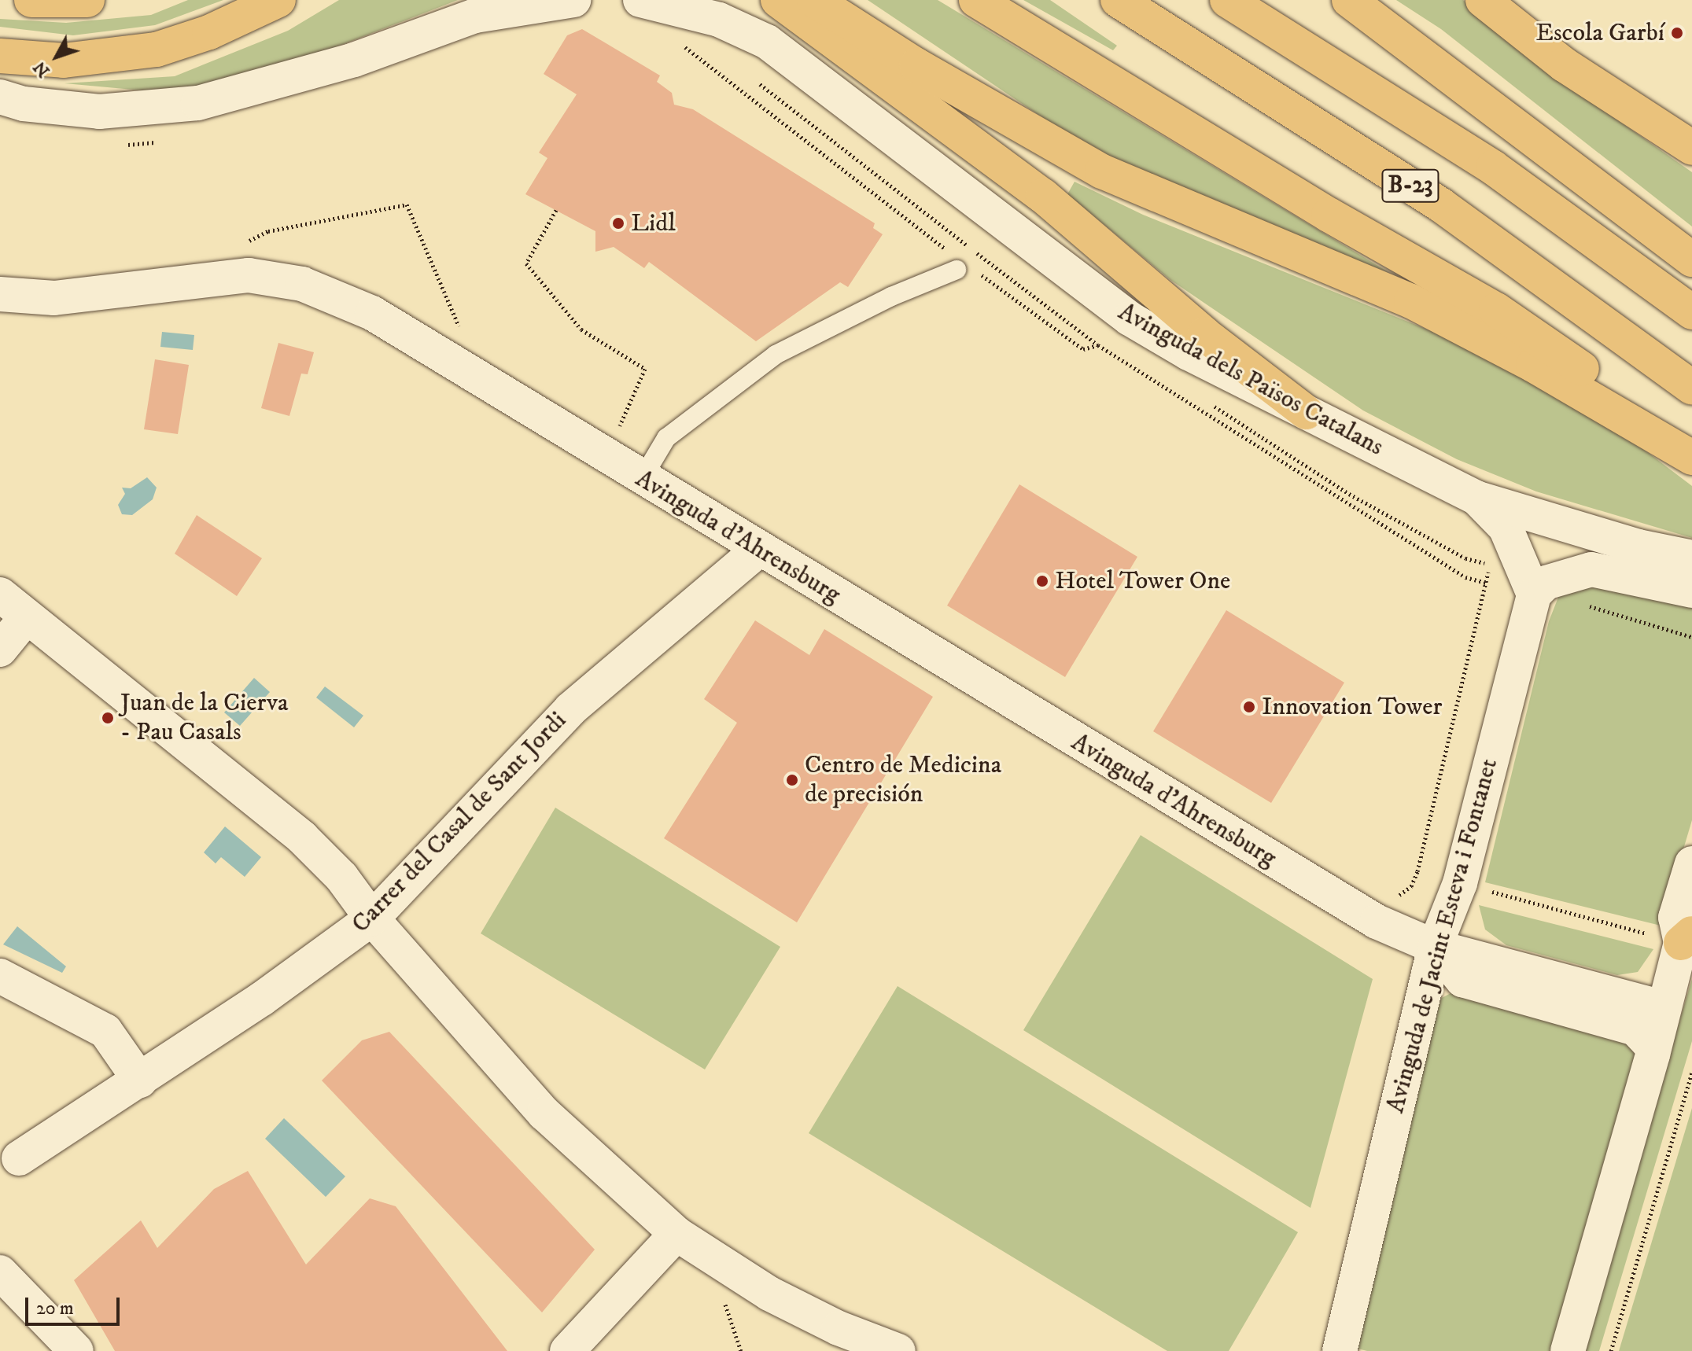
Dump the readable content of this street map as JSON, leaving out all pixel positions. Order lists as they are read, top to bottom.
{
  "streets": {
    "highway": ["B-23"],
    "street": [
      "Avinguda dels Països Catalans",
      "Avinguda d'Ahrensburg",
      "Carrer del Casal de Sant Jordi",
      "Avinguda de Jacint Esteva i Fontanet"
    ]
  },
  "crossings": [
    ["Avinguda dels Països Catalans", "Avinguda de Jacint Esteva i Fontanet"],
    ["Avinguda d'Ahrensburg", "Carrer del Casal de Sant Jordi"],
    ["Avinguda d'Ahrensburg", "Avinguda de Jacint Esteva i Fontanet"]
  ],
  "places": [
    "Escola Garbí",
    "Lidl",
    "Hotel Tower One",
    "Innovation Tower",
    "Juan de la Cierva - Pau Casals",
    "Centro de Medicina de precisión"
  ],
  "scale_bar": "20 m",
  "north": "bottom left"
}
